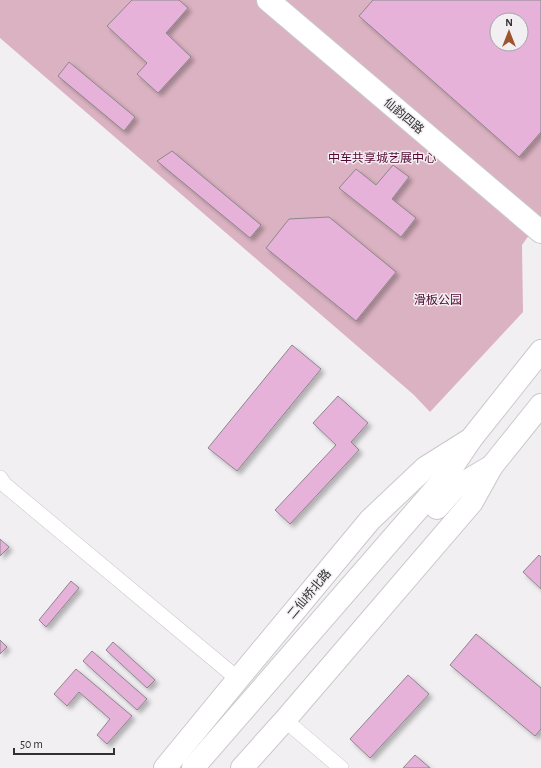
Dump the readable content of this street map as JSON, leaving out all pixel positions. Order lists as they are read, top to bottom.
{
  "streets": {
    "main road": ["仙韵四路", "二仙桥北路"]
  },
  "parks": ["中车共享城艺展中心", "滑板公园"],
  "scale_bar": "50 m",
  "north": "top"
}
